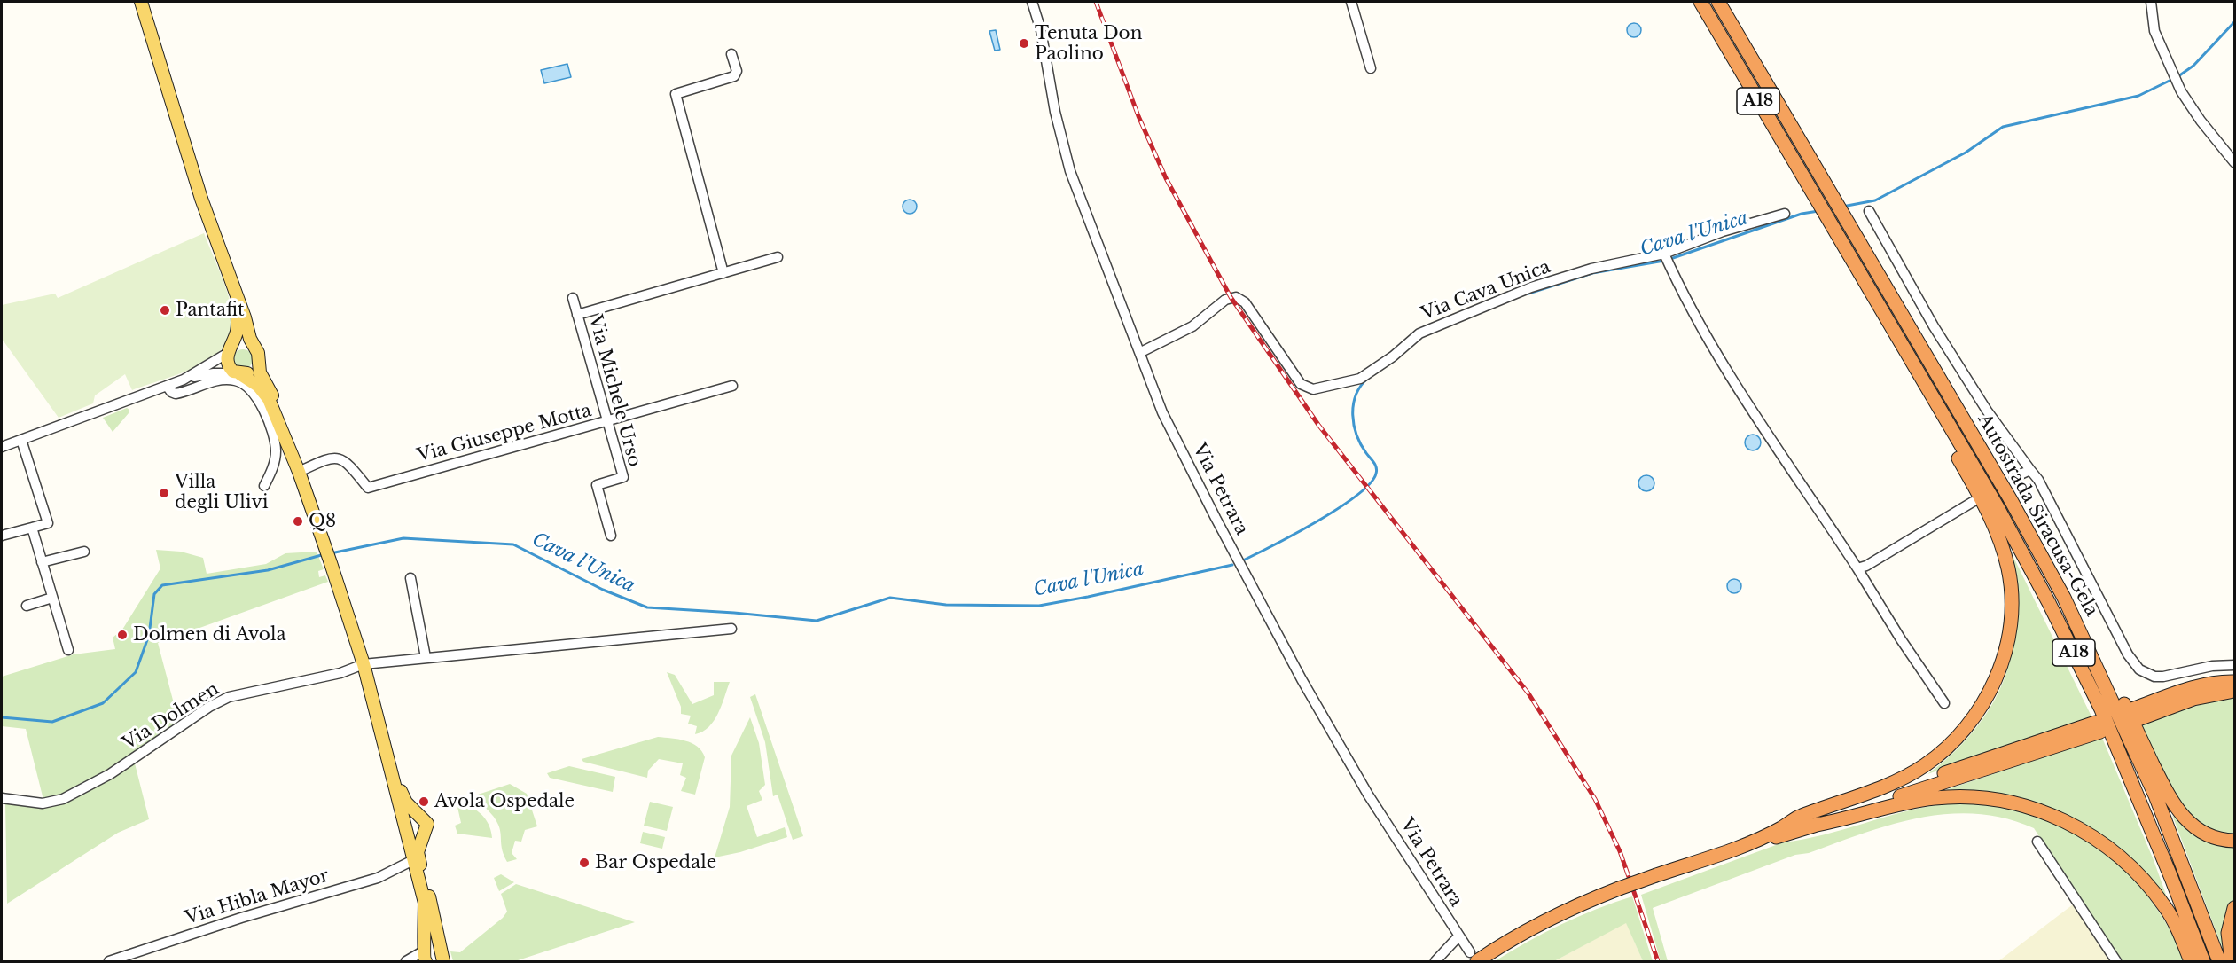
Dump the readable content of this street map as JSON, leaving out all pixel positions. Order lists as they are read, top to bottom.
{
  "streets": {
    "highway": ["A18", "Autostrada Siracusa-Gela"],
    "street": [
      "Via Cava Unica",
      "Via Michele Urso",
      "Via Giuseppe Motta",
      "Via Petrara",
      "Via Dolmen",
      "Via Hibla Mayor"
    ]
  },
  "crossings": [
    ["Via Cava Unica", "Via Petrara"],
    ["Via Michele Urso", "Via Giuseppe Motta"]
  ],
  "water": ["Cava l'Unica"],
  "places": [
    "Tenuta Don Paolino",
    "Pantafit",
    "Villa degli Ulivi",
    "Q8",
    "Dolmen di Avola",
    "Avola Ospedale",
    "Bar Ospedale"
  ]
}
